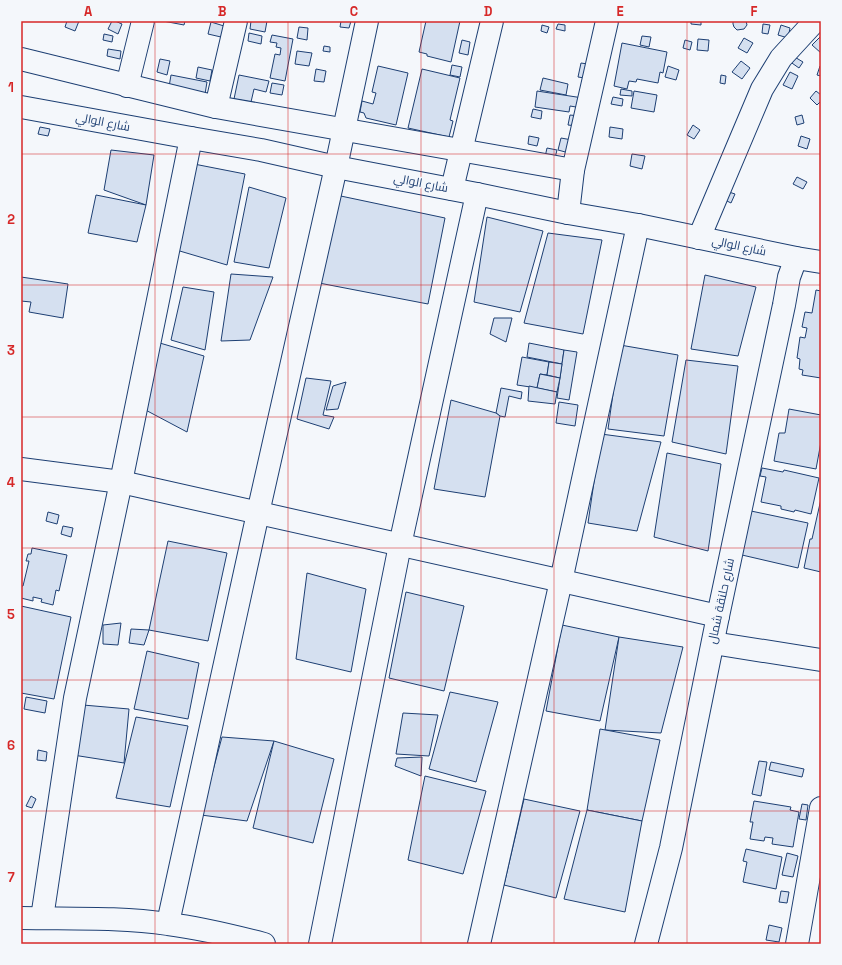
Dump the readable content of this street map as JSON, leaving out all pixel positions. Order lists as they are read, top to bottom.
{
  "streets": {
    "street": ["شارع الوالي", "شارع حلنقة شمال"]
  },
  "crossings": [
    ["شارع الوالي", "شارع حلنقة شمال"]
  ],
  "grid": {
    "columns": [
      "A",
      "B",
      "C",
      "D",
      "E",
      "F"
    ],
    "rows": [
      "1",
      "2",
      "3",
      "4",
      "5",
      "6",
      "7"
    ]
  }
}
